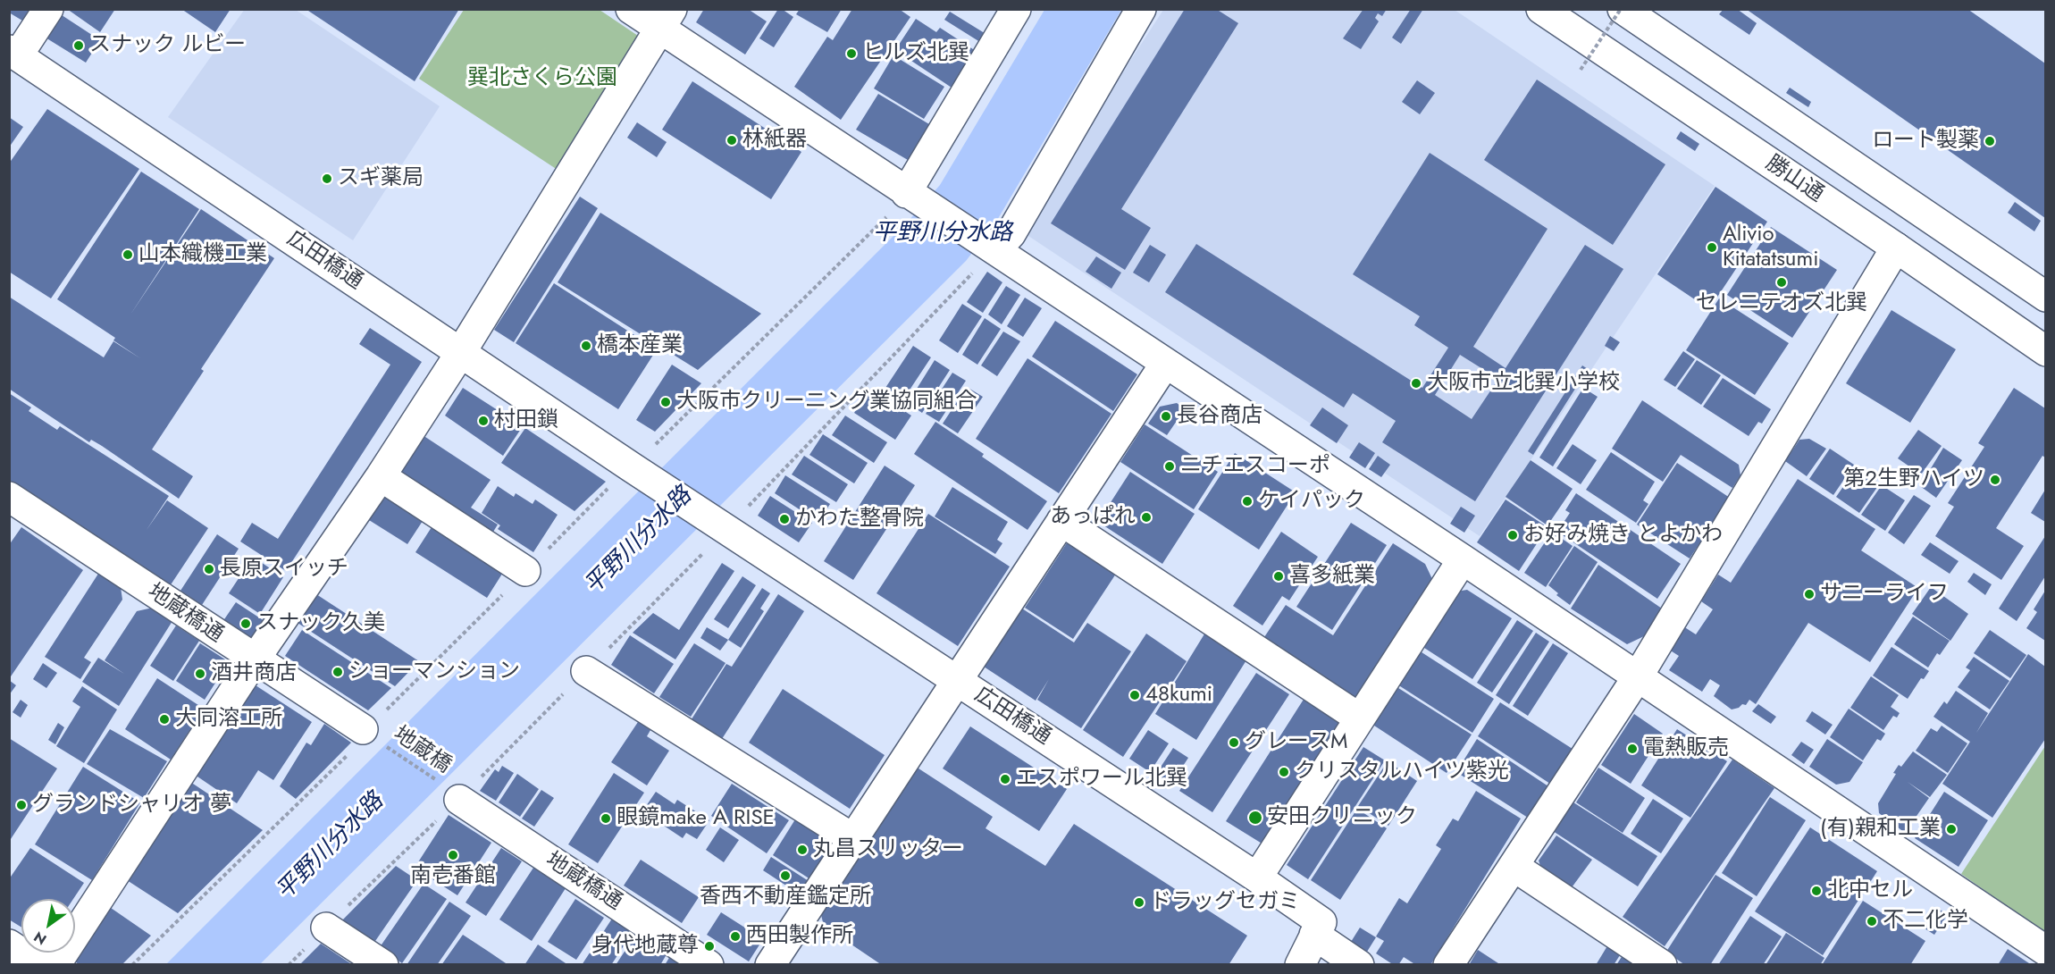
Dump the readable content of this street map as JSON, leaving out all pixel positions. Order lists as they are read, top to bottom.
{
  "streets": {
    "street": ["勝山通", "広田橋通", "地蔵橋通"],
    "path": ["地蔵橋"]
  },
  "crossings": [
    ["地蔵橋通", "地蔵橋"]
  ],
  "water": ["平野川分水路"],
  "parks": ["巽北さくら公園"],
  "places": [
    "スナック ルビー",
    "ヒルズ北巽",
    "林紙器",
    "ロート製薬",
    "スギ薬局",
    "Alivio Kitatatsumi",
    "山本織機工業",
    "セレニテオズ北巽",
    "橋本産業",
    "大阪市立北巽小学校",
    "大阪市クリーニング業協同組合",
    "長谷商店",
    "村田鎖",
    "ニチエスコーポ",
    "第2生野ハイツ",
    "ケイパック",
    "あっぱれ",
    "かわた整骨院",
    "お好み焼き とよかわ",
    "長原スイッチ",
    "喜多紙業",
    "サニーライフ",
    "スナック久美",
    "ショーマンション",
    "酒井商店",
    "48kumi",
    "大同溶工所",
    "グレースM",
    "電熱販売",
    "クリスタルハイツ紫光",
    "エスポワール北巽",
    "グランドシャリオ 夢",
    "安田クリニック",
    "眼鏡make A RISE",
    "(有)親和工業",
    "丸昌スリッター",
    "南壱番館",
    "香西不動産鑑定所",
    "北中セル",
    "ドラッグセガミ",
    "不二化学",
    "西田製作所",
    "身代地蔵尊"
  ],
  "north": "bottom left"
}
